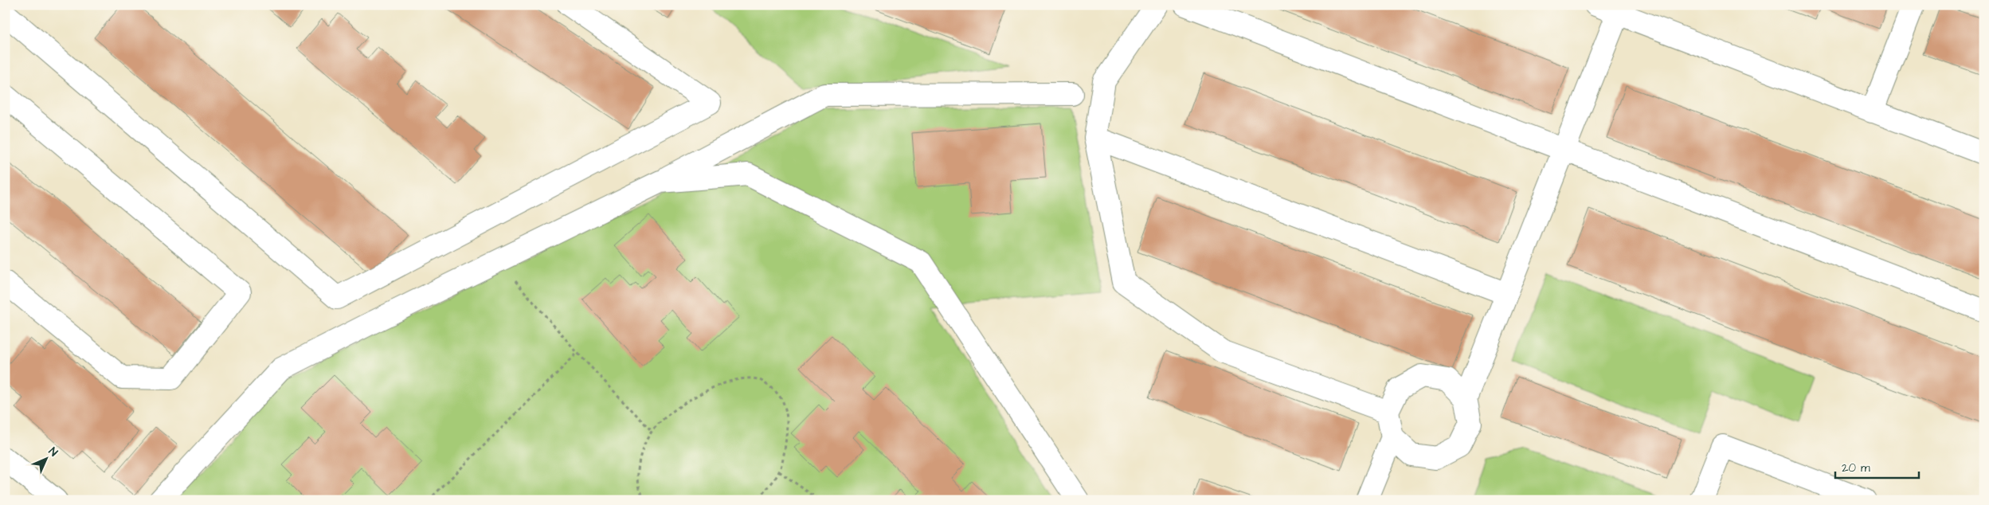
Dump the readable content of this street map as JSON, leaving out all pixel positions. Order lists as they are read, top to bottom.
{
  "scale_bar": "20 m",
  "north": "top right"
}
